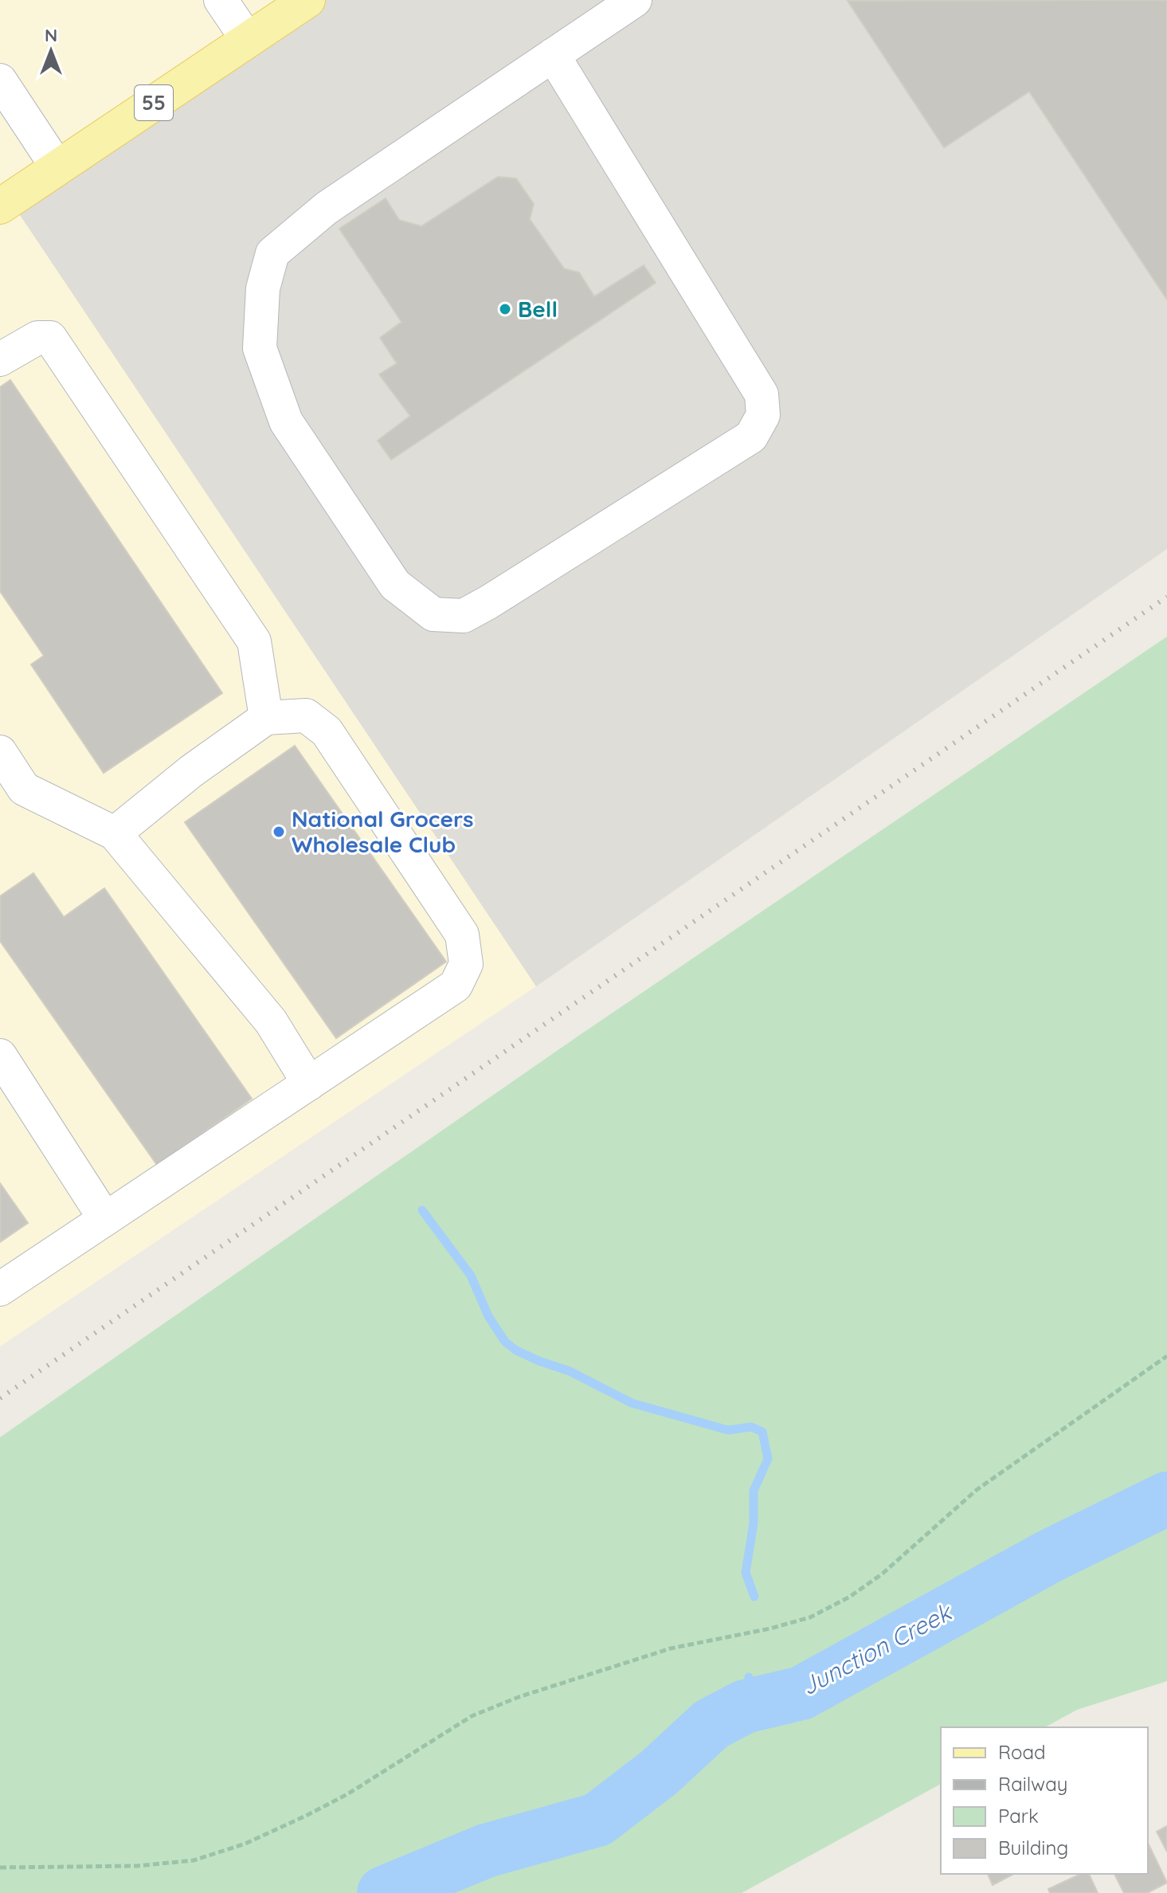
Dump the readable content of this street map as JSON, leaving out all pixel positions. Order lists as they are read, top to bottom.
{
  "streets": {
    "main road": ["55"]
  },
  "water": ["Junction Creek"],
  "places": ["Bell", "National Grocers Wholesale Club"],
  "legend": [
    "Road",
    "Railway",
    "Park",
    "Building"
  ],
  "north": "top"
}
